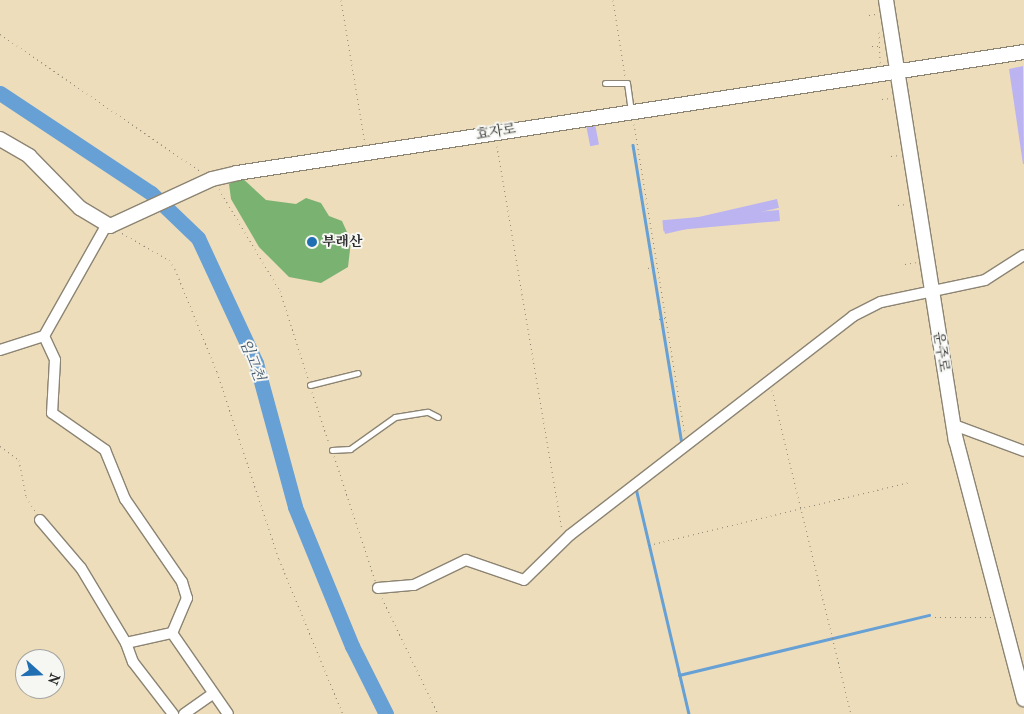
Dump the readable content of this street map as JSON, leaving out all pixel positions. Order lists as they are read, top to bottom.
{
  "streets": {
    "street": ["효자로", "운주로"]
  },
  "crossings": [
    ["효자로", "운주로"]
  ],
  "water": ["임고천"],
  "places": ["부래산"],
  "north": "right"
}
